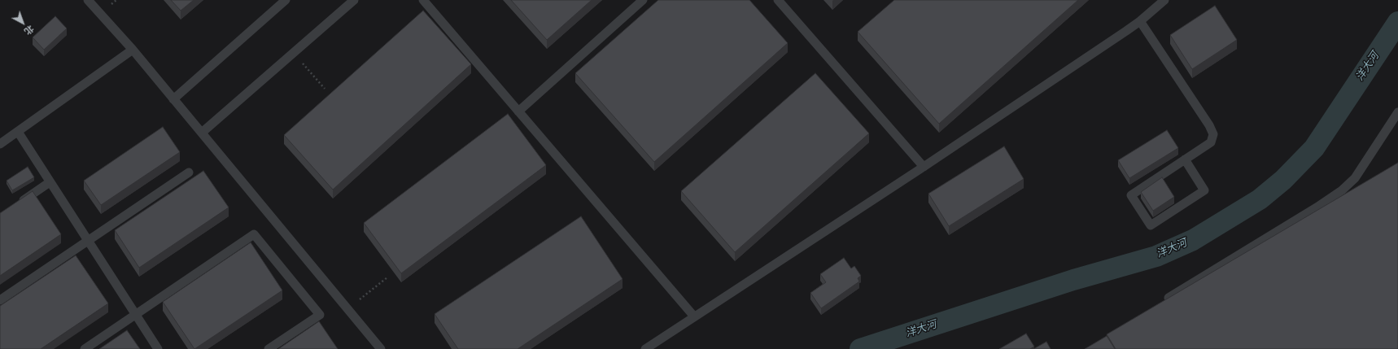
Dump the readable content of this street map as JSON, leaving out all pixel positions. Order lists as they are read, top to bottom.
{
  "water": ["洋大河"],
  "north": "bottom right"
}
